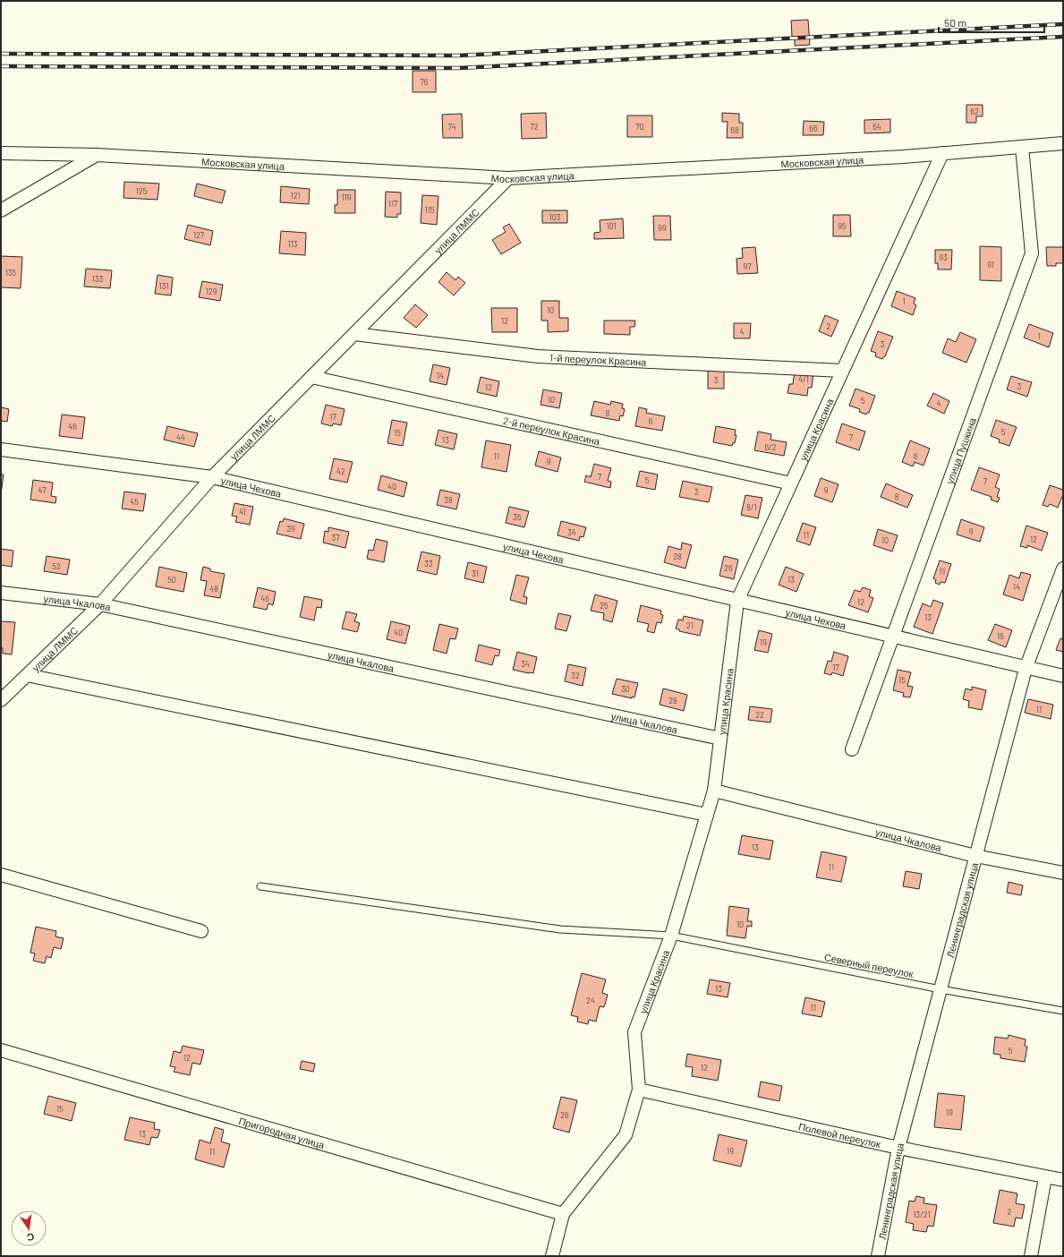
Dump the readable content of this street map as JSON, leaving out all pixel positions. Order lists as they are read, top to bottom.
{
  "streets": {
    "street": [
      "Московская улица",
      "улица ЛММС",
      "1-й переулок Красина",
      "2-й переулок Красина",
      "улица Красина",
      "улица Пушкина",
      "улица Чехова",
      "улица Чкалова",
      "Ленинградская улица",
      "Пригородная улица",
      "Полевой переулок"
    ],
    "lane": ["Северный переулок"]
  },
  "crossings": [
    ["Московская улица", "улица ЛММС"],
    ["Московская улица", "улица Красина"],
    ["Московская улица", "улица Пушкина"],
    ["улица ЛММС", "1-й переулок Красина"],
    ["улица ЛММС", "2-й переулок Красина"],
    ["улица ЛММС", "улица Чехова"],
    ["улица ЛММС", "улица Чкалова"],
    ["1-й переулок Красина", "улица Красина"],
    ["2-й переулок Красина", "улица Красина"],
    ["улица Красина", "улица Чехова"],
    ["улица Красина", "улица Чкалова"],
    ["улица Красина", "Северный переулок"],
    ["улица Красина", "Пригородная улица"],
    ["улица Красина", "Полевой переулок"],
    ["улица Пушкина", "улица Чехова"],
    ["улица Чехова", "Ленинградская улица"],
    ["улица Чкалова", "Ленинградская улица"],
    ["Ленинградская улица", "Северный переулок"],
    ["Ленинградская улица", "Полевой переулок"]
  ],
  "house_numbers": [
    "76",
    "62",
    "74",
    "72",
    "70",
    "64",
    "66",
    "68",
    "125",
    "121",
    "119",
    "117",
    "115",
    "103",
    "101",
    "95",
    "99",
    "127",
    "113",
    "93",
    "91",
    "97",
    "135",
    "133",
    "131",
    "129",
    "1",
    "10",
    "12",
    "2",
    "4",
    "1",
    "3",
    "14",
    "4/1",
    "3",
    "3",
    "12",
    "10",
    "5",
    "4",
    "8",
    "17",
    "6",
    "46",
    "5",
    "15",
    "44",
    "7",
    "13",
    "6/2",
    "11",
    "6",
    "9",
    "42",
    "7",
    "5",
    "7",
    "40",
    "47",
    "9",
    "3",
    "8",
    "38",
    "45",
    "8/1",
    "41",
    "36",
    "39",
    "9",
    "34",
    "11",
    "37",
    "12",
    "10",
    "28",
    "33",
    "52",
    "26",
    "11",
    "31",
    "50",
    "13",
    "14",
    "48",
    "46",
    "12",
    "25",
    "13",
    "21",
    "40",
    "16",
    "19",
    "34",
    "17",
    "32",
    "15",
    "30",
    "28",
    "11",
    "22",
    "13",
    "11",
    "10",
    "13",
    "24",
    "11",
    "5",
    "12",
    "12",
    "15",
    "19",
    "26",
    "13",
    "19",
    "11",
    "2",
    "13/21"
  ],
  "scale_bar": "50 m",
  "north": "bottom"
}
